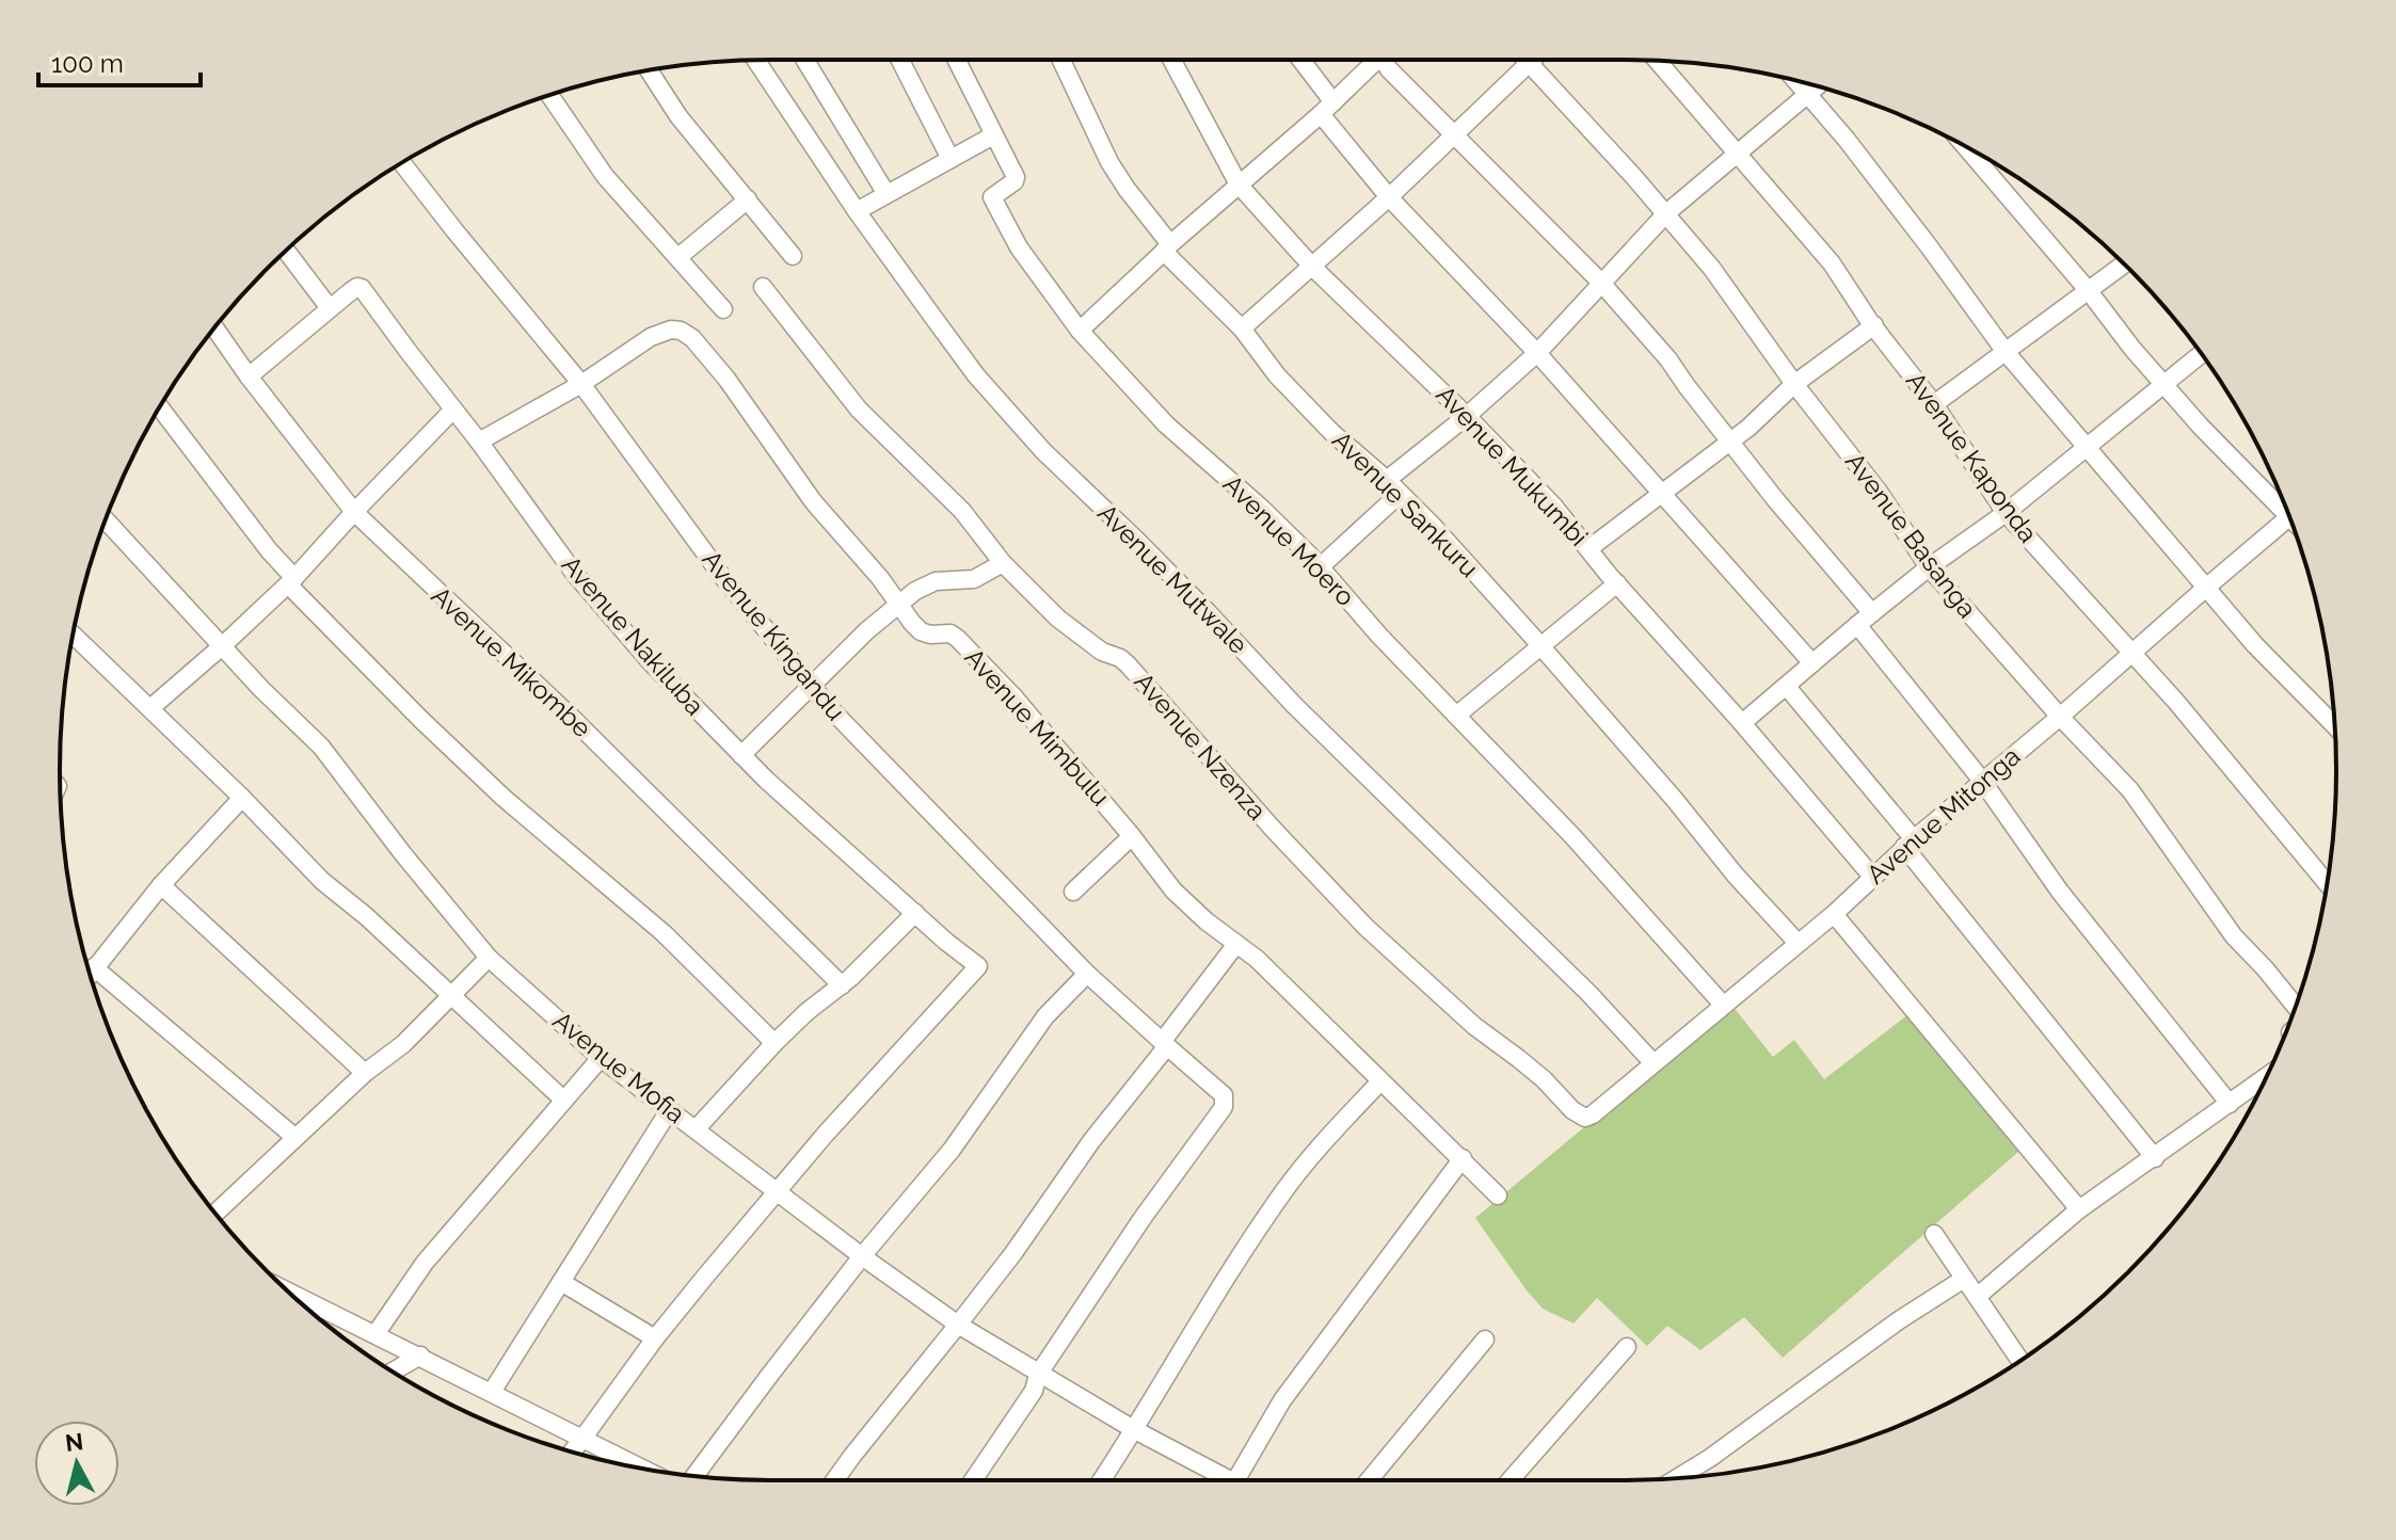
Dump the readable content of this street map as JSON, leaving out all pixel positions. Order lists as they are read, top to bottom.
{
  "streets": {
    "street": [
      "Avenue Kaponda",
      "Avenue Mukumbi",
      "Avenue Sankuru",
      "Avenue Basanga",
      "Avenue Moero",
      "Avenue Mutwale",
      "Avenue Nakiluba",
      "Avenue Kingandu",
      "Avenue Mikombe",
      "Avenue Mimbulu",
      "Avenue Nzenza",
      "Avenue Mitonga",
      "Avenue Mofia"
    ]
  },
  "crossings": [
    ["Avenue Kaponda", "Avenue Mitonga"],
    ["Avenue Mukumbi", "Avenue Mitonga"],
    ["Avenue Sankuru", "Avenue Mitonga"],
    ["Avenue Basanga", "Avenue Mitonga"],
    ["Avenue Moero", "Avenue Mitonga"],
    ["Avenue Mutwale", "Avenue Mitonga"],
    ["Avenue Nakiluba", "Avenue Mimbulu"],
    ["Avenue Nakiluba", "Avenue Mofia"],
    ["Avenue Kingandu", "Avenue Mimbulu"],
    ["Avenue Kingandu", "Avenue Mofia"],
    ["Avenue Nzenza", "Avenue Mitonga"]
  ],
  "scale_bar": "100 m",
  "north": "top"
}
